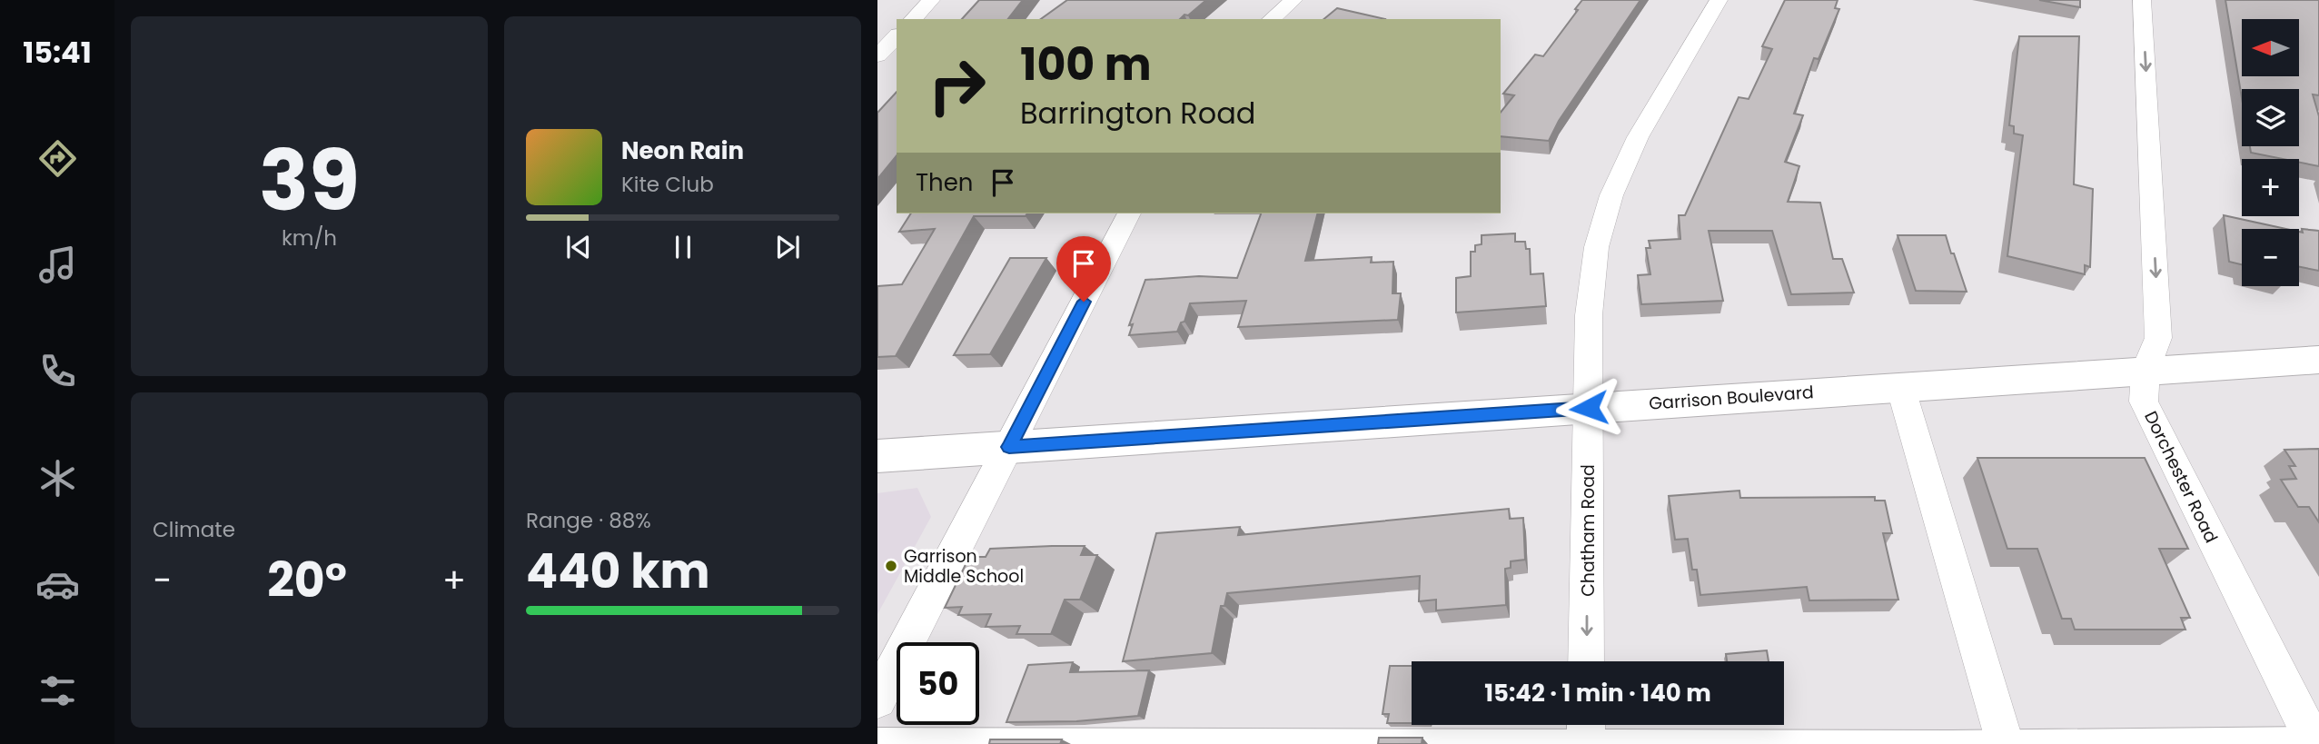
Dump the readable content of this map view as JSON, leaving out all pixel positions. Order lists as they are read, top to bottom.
{
  "streets": {
    "main road": ["Garrison Boulevard"],
    "street": ["Dorchester Road", "Chatham Road"]
  },
  "crossings": [
    ["Garrison Boulevard", "Dorchester Road"],
    ["Garrison Boulevard", "Chatham Road"]
  ],
  "one_way": ["Dorchester Road", "Chatham Road"],
  "places": ["Garrison Middle School"],
  "north": "left",
  "page": {
    "tabs": "15:41",
    "tile": [
      ["39", "km/h"],
      "Climate",
      ["Range · 88%", "440 km"]
    ],
    "map_buttons": ["+", "−"],
    "turn": ["100 m", "Barrington Road"],
    "song": ["Neon Rain", "Kite Club"],
    "then": "Then",
    "heat": ["−", "20°", "+"],
    "limit": "50",
    "trip": "15:42 · 1 min · 140 m"
  }
}
